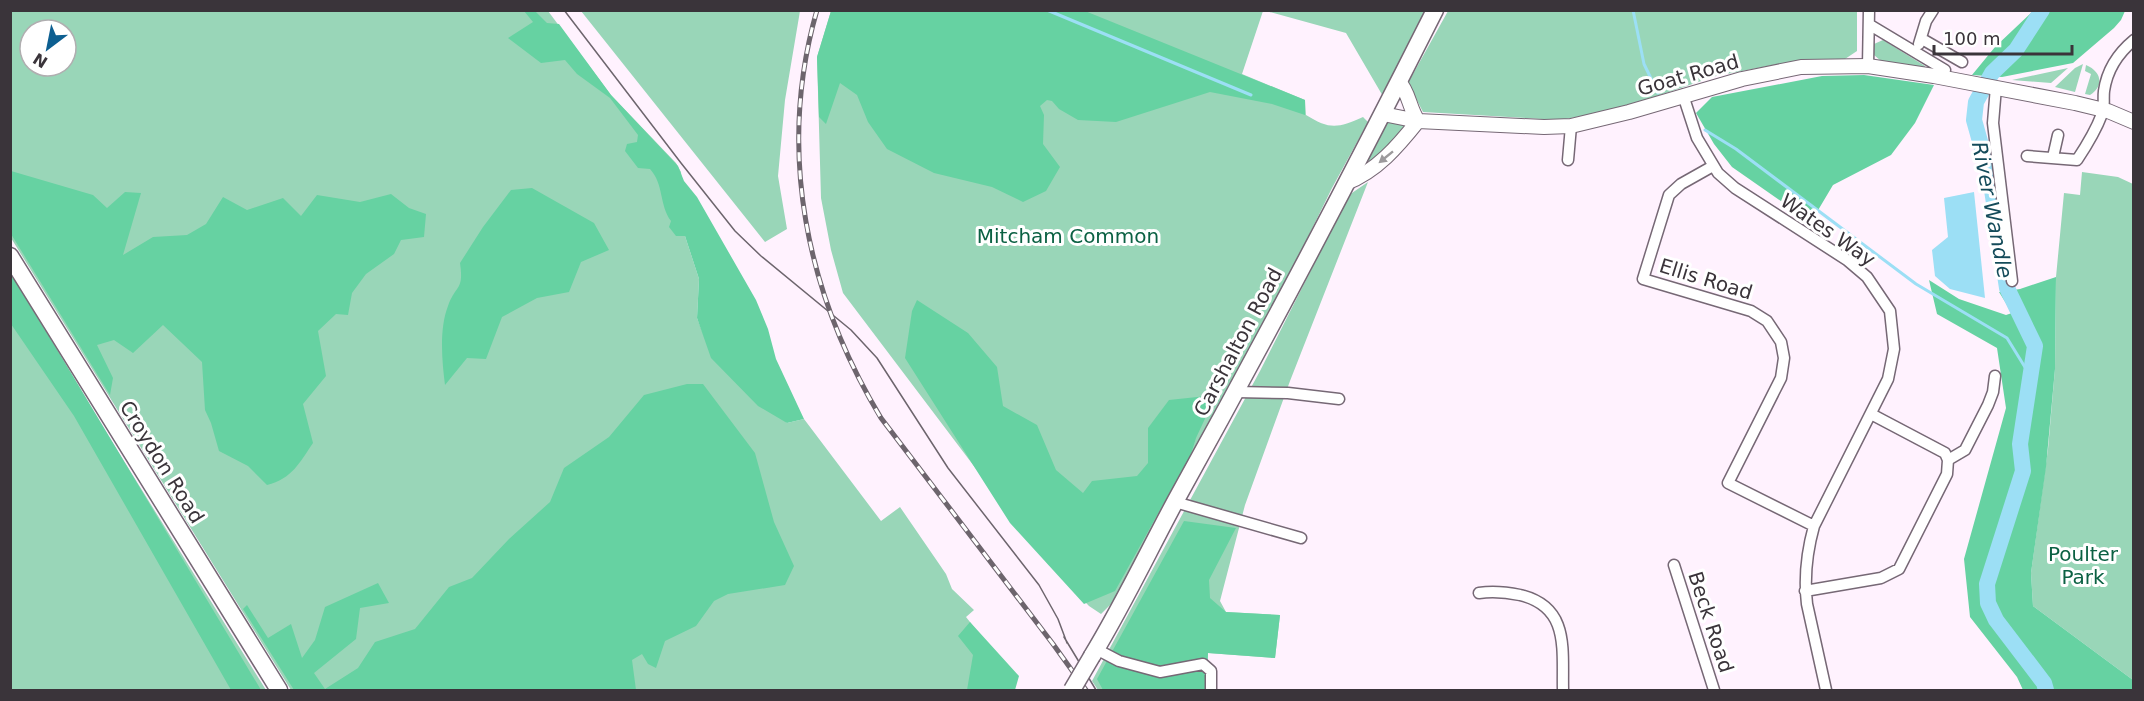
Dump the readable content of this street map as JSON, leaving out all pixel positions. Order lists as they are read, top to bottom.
{
  "streets": {
    "main road": ["Carshalton Road", "Croydon Road"],
    "street": [
      "Goat Road",
      "Wates Way",
      "Ellis Road",
      "Beck Road"
    ]
  },
  "crossings": [
    ["Goat Road", "Wates Way"],
    ["Goat Road", "Carshalton Road"],
    ["Wates Way", "Ellis Road"]
  ],
  "water": ["River Wandle"],
  "parks": ["Mitcham Common", "Poulter Park"],
  "scale_bar": "100 m",
  "north": "bottom left"
}
